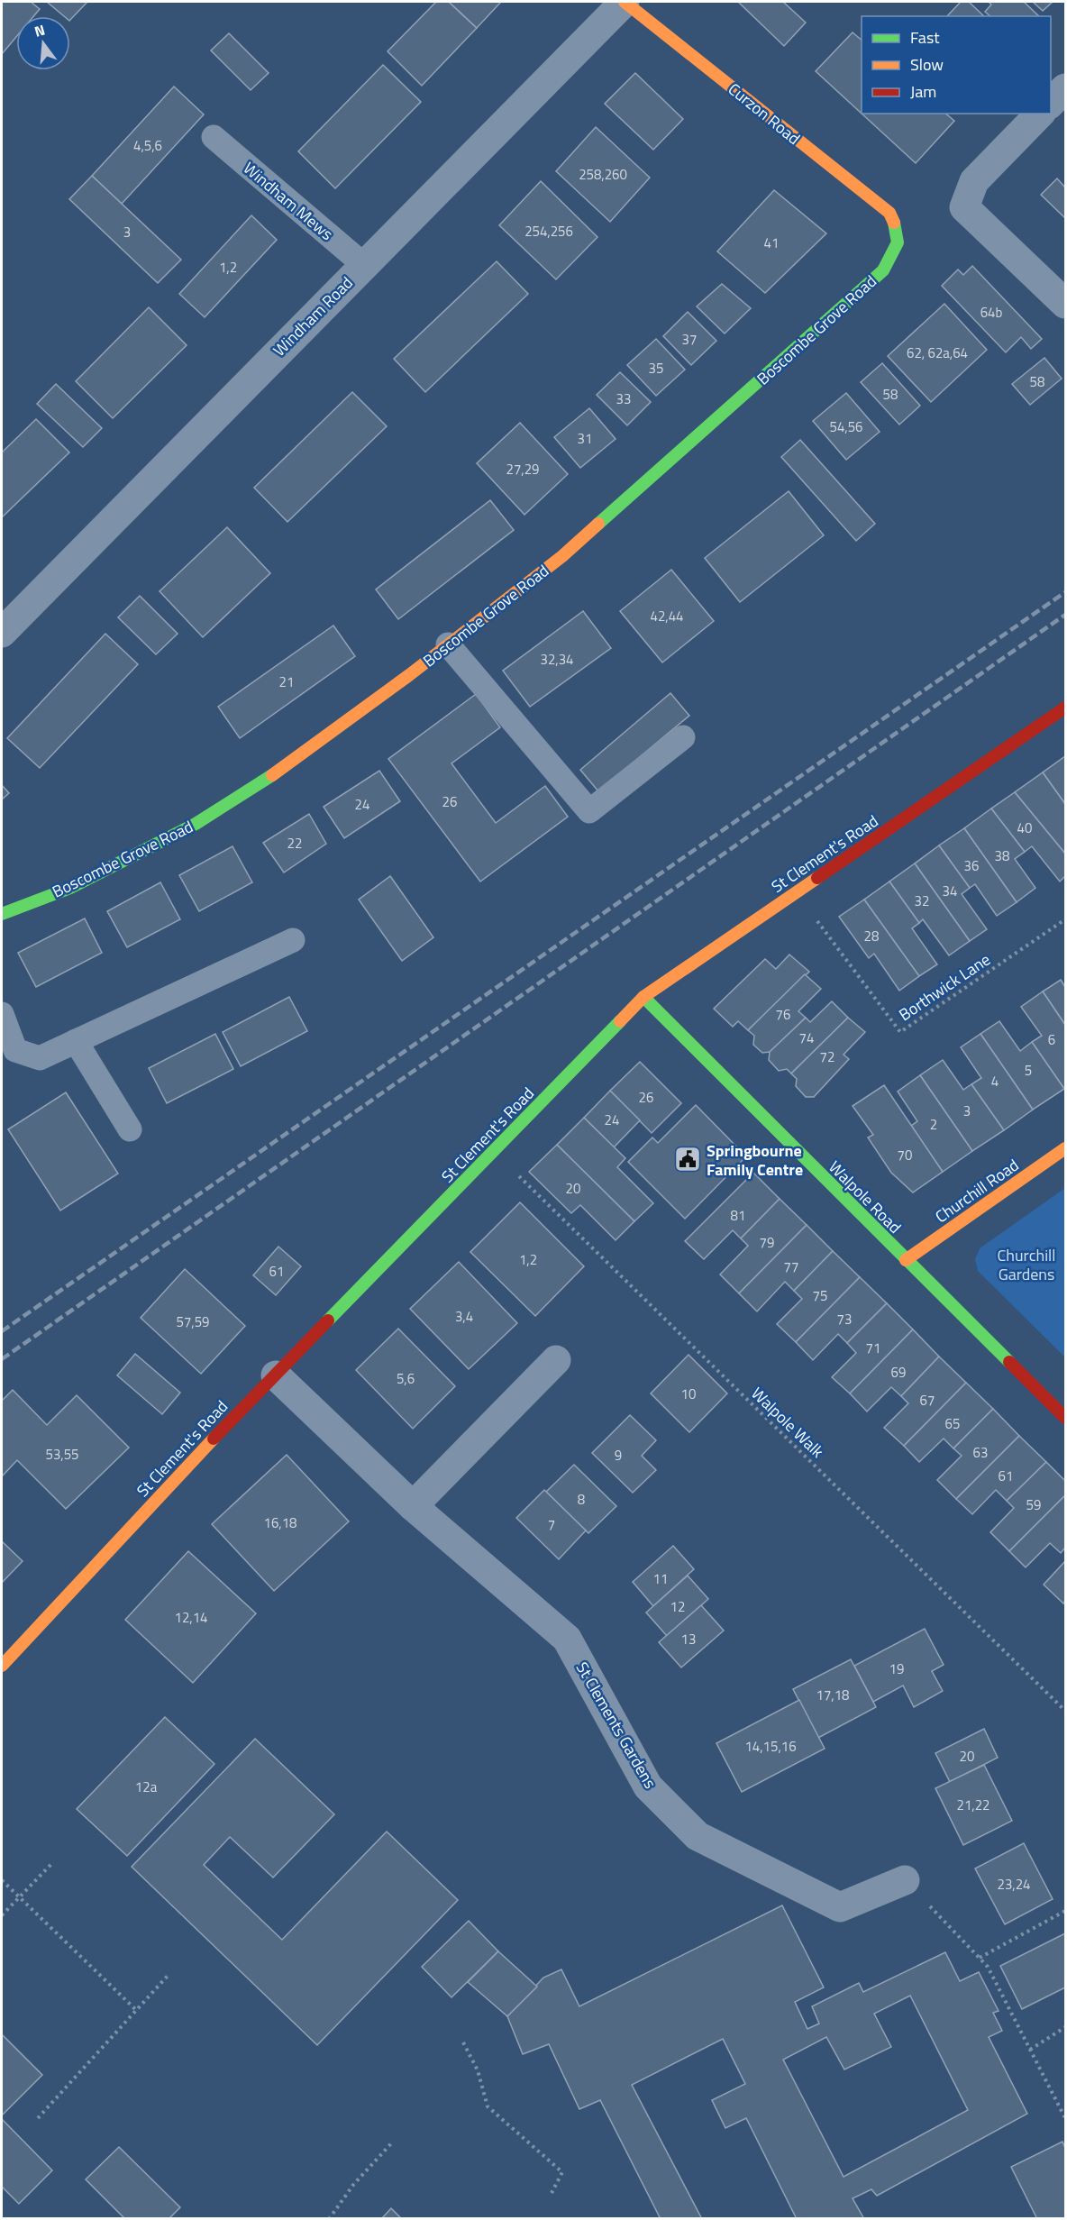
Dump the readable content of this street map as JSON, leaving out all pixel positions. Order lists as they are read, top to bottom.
{
  "streets": {
    "street": [
      "Curzon Road",
      "Windham Road",
      "Boscombe Grove Road",
      "St Clement's Road",
      "Churchill Road",
      "Walpole Road",
      "St Clements Gardens"
    ],
    "lane": ["Windham Mews"],
    "path": ["Borthwick Lane", "Walpole Walk"]
  },
  "crossings": [
    ["Curzon Road", "Windham Road"],
    ["Curzon Road", "Boscombe Grove Road"],
    ["Windham Mews", "Windham Road"],
    ["St Clement's Road", "Borthwick Lane"],
    ["St Clement's Road", "Walpole Road"],
    ["St Clement's Road", "Walpole Walk"],
    ["St Clement's Road", "St Clements Gardens"],
    ["Churchill Road", "Walpole Road"]
  ],
  "parks": ["Churchill Gardens"],
  "places": {
    "public building": ["Springbourne Family Centre"]
  },
  "house_numbers": [
    "4,5,6",
    "258,260",
    "254,256",
    "3",
    "41",
    "1,2",
    "64b",
    "37",
    "62, 62a,64",
    "35",
    "58",
    "58",
    "33",
    "54,56",
    "31",
    "27,29",
    "42,44",
    "32,34",
    "21",
    "26",
    "24",
    "40",
    "22",
    "38",
    "36",
    "34",
    "32",
    "28",
    "76",
    "74",
    "6",
    "72",
    "5",
    "4",
    "26",
    "3",
    "24",
    "2",
    "70",
    "20",
    "81",
    "79",
    "1,2",
    "77",
    "61",
    "75",
    "3,4",
    "73",
    "57,59",
    "71",
    "69",
    "5,6",
    "10",
    "67",
    "65",
    "63",
    "53,55",
    "9",
    "61",
    "8",
    "59",
    "16,18",
    "7",
    "11",
    "12",
    "12,14",
    "13",
    "19",
    "17,18",
    "14,15,16",
    "20",
    "12a",
    "21,22",
    "23,24"
  ],
  "legend": ["Fast", "Slow", "Jam"],
  "north": "top"
}
